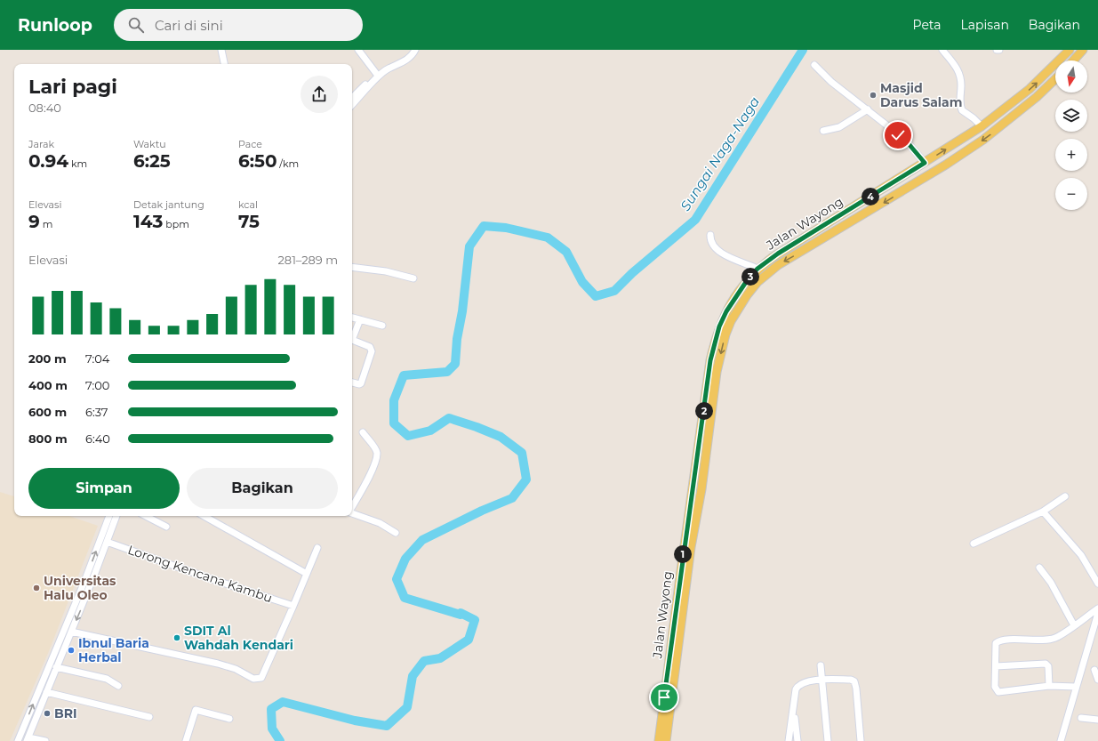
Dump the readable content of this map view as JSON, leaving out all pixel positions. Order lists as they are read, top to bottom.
{
  "streets": {
    "main road": ["Jalan Wayong"],
    "street": ["Lorong Kencana Kambu"]
  },
  "water": ["Sungai Naga-Naga"],
  "places": [
    "Masjid Darus Salam",
    "Universitas Halu Oleo",
    "SDIT Al Wahdah Kendari",
    "Ibnul Baria Herbal",
    "BRI"
  ],
  "north": "bottom",
  "page": {
    "header": "Runloop",
    "search": "Cari di sini",
    "nav": ["Peta", "Lapisan", "Bagikan"],
    "map_buttons": ["+", "−"],
    "heading": ["Lari pagi", "08:40"],
    "stats": [
      ["Jarak", "0.94 km"],
      ["Waktu", "6:25"],
      ["Pace", "6:50 /km"],
      ["Elevasi", "9 m"],
      ["Detak jantung", "143 bpm"],
      ["kcal", "75"]
    ],
    "pins": [
      "4",
      "3",
      "2",
      "1"
    ],
    "chart": ["Elevasi", "281–289 m"],
    "list": [
      {
        "name": "200 m",
        "note": "7:04"
      },
      {
        "name": "400 m",
        "note": "7:00"
      },
      {
        "name": "600 m",
        "note": "6:37"
      },
      {
        "name": "800 m",
        "note": "6:40"
      }
    ],
    "buttons": ["Simpan", "Bagikan"]
  }
}
